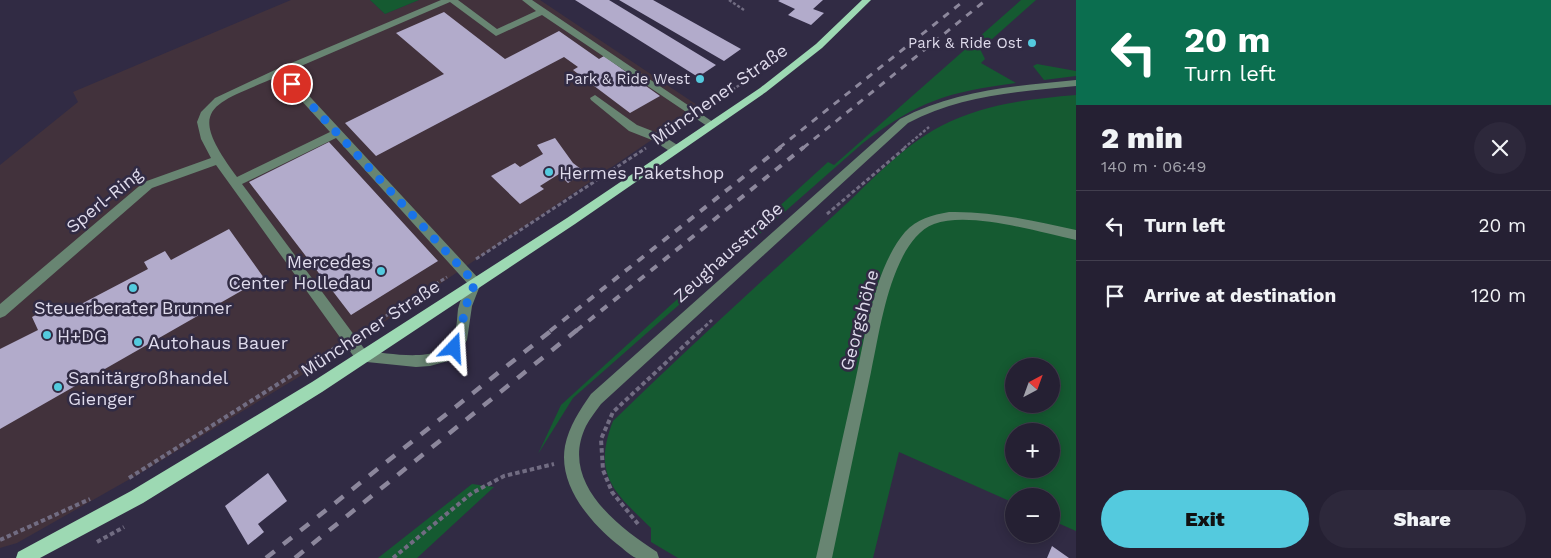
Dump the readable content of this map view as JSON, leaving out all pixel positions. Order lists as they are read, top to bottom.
{
  "streets": {
    "main road": ["Münchener Straße"],
    "street": ["Sperl-Ring", "Zeughausstraße", "Georgshöhe"]
  },
  "places": [
    "Park & Ride Ost",
    "Park & Ride West",
    "Hermes Paketshop",
    "Mercedes Center Holledau",
    "Steuerberater Brunner",
    "H+DG",
    "Autohaus Bauer",
    "Sanitärgroßhandel Gienger"
  ],
  "north": "top right",
  "page": {
    "turn": ["20 m", "Turn left"],
    "heading": ["2 min", "140 m · 06:49"],
    "list": [
      {
        "name": "Turn left",
        "value": "20 m"
      },
      {
        "name": "Arrive at destination",
        "value": "120 m"
      }
    ],
    "map_buttons": ["+", "−"],
    "buttons": ["Exit", "Share"]
  }
}
